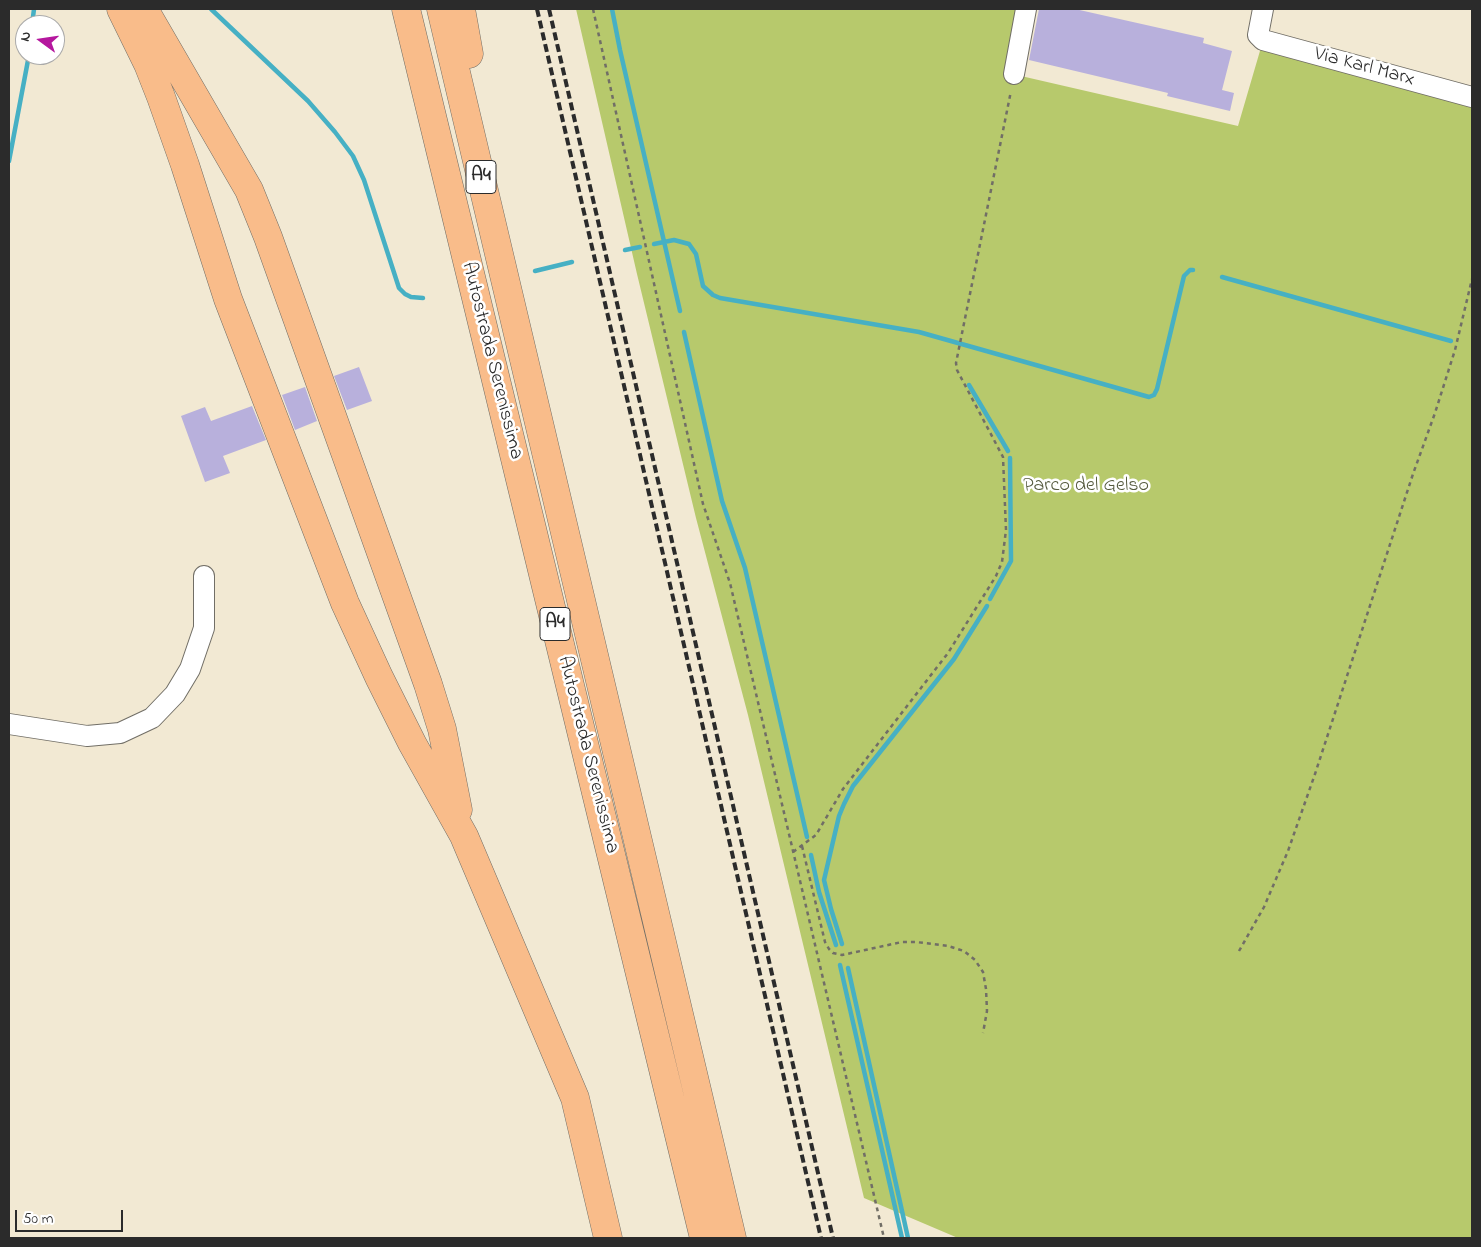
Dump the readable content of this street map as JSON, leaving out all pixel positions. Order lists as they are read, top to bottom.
{
  "streets": {
    "highway": ["A4", "Autostrada Serenissima"],
    "street": ["Via Karl Marx"]
  },
  "parks": ["Parco del Gelso"],
  "scale_bar": "50 m",
  "north": "left"
}
